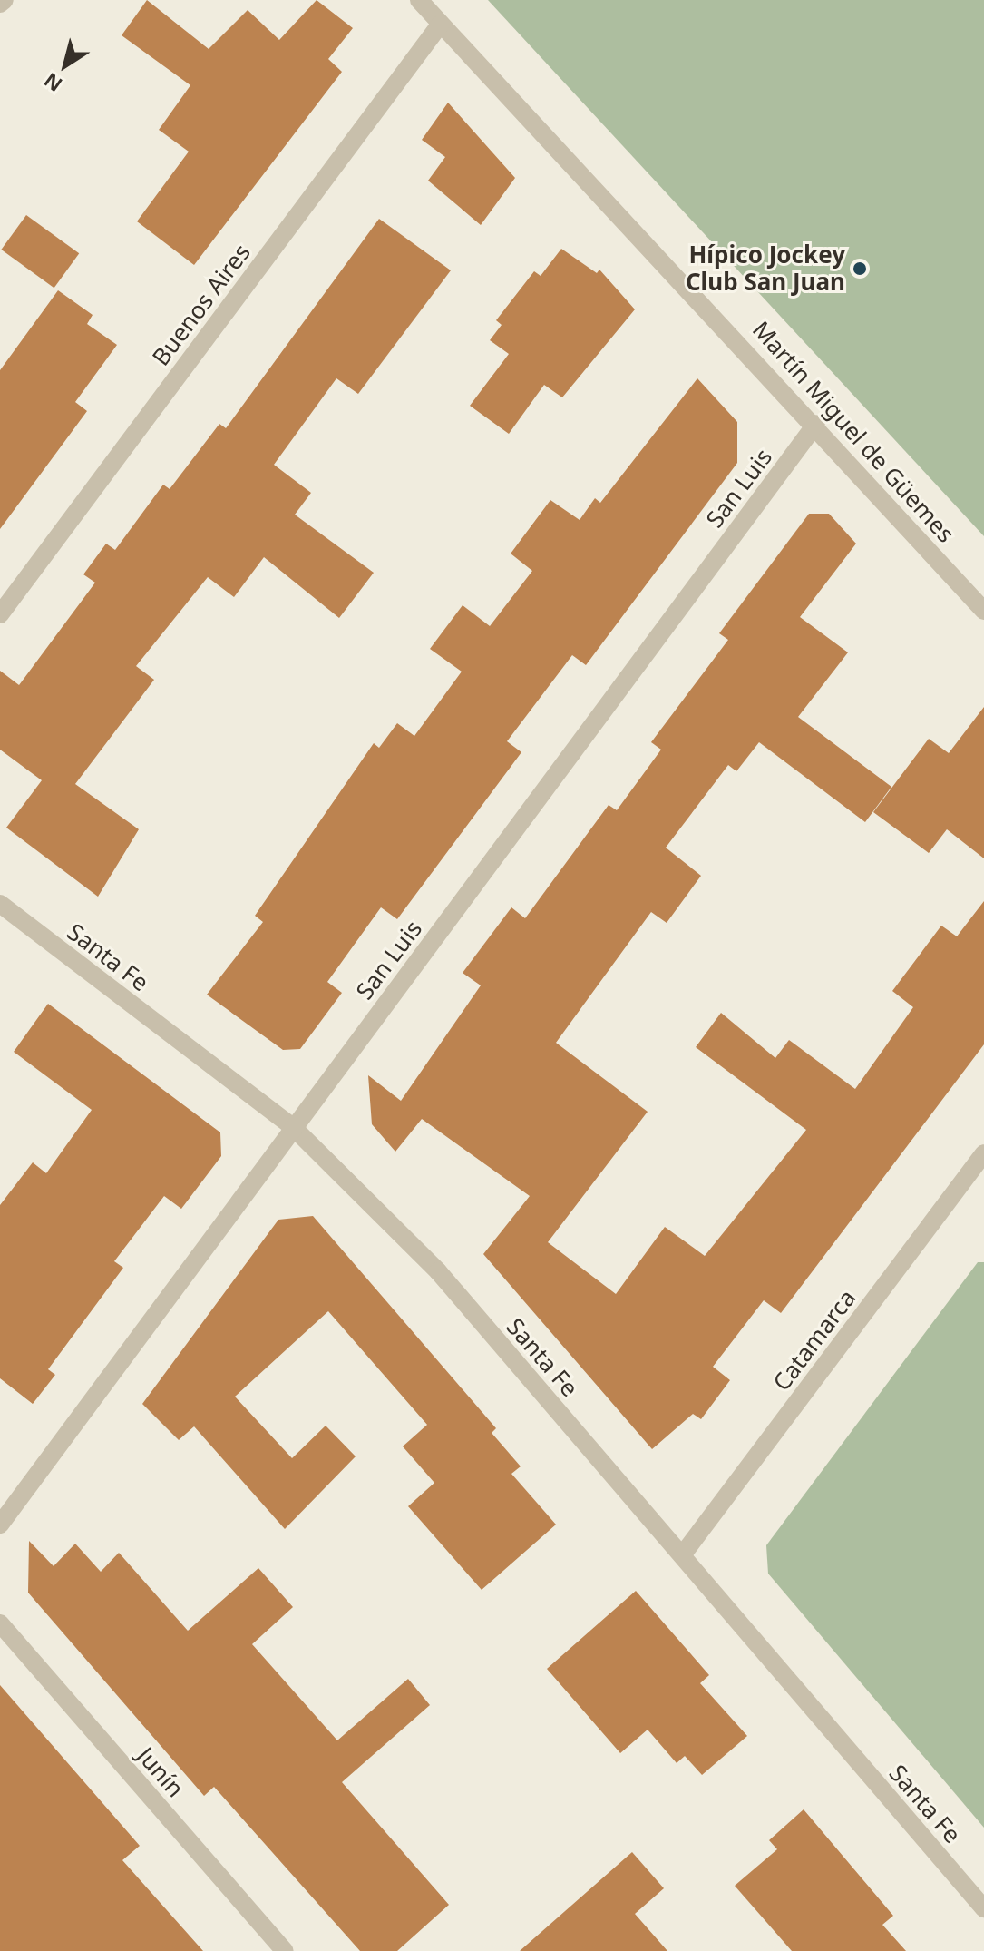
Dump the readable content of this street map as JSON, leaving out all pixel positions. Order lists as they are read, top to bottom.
{
  "streets": {
    "street": [
      "Buenos Aires",
      "Martín Miguel de Güemes",
      "San Luis",
      "Santa Fe",
      "Catamarca",
      "Junín"
    ]
  },
  "crossings": [
    ["Buenos Aires", "Martín Miguel de Güemes"],
    ["Martín Miguel de Güemes", "San Luis"],
    ["San Luis", "Santa Fe"],
    ["Santa Fe", "Catamarca"]
  ],
  "places": ["Hípico Jockey Club San Juan"],
  "north": "bottom left"
}
